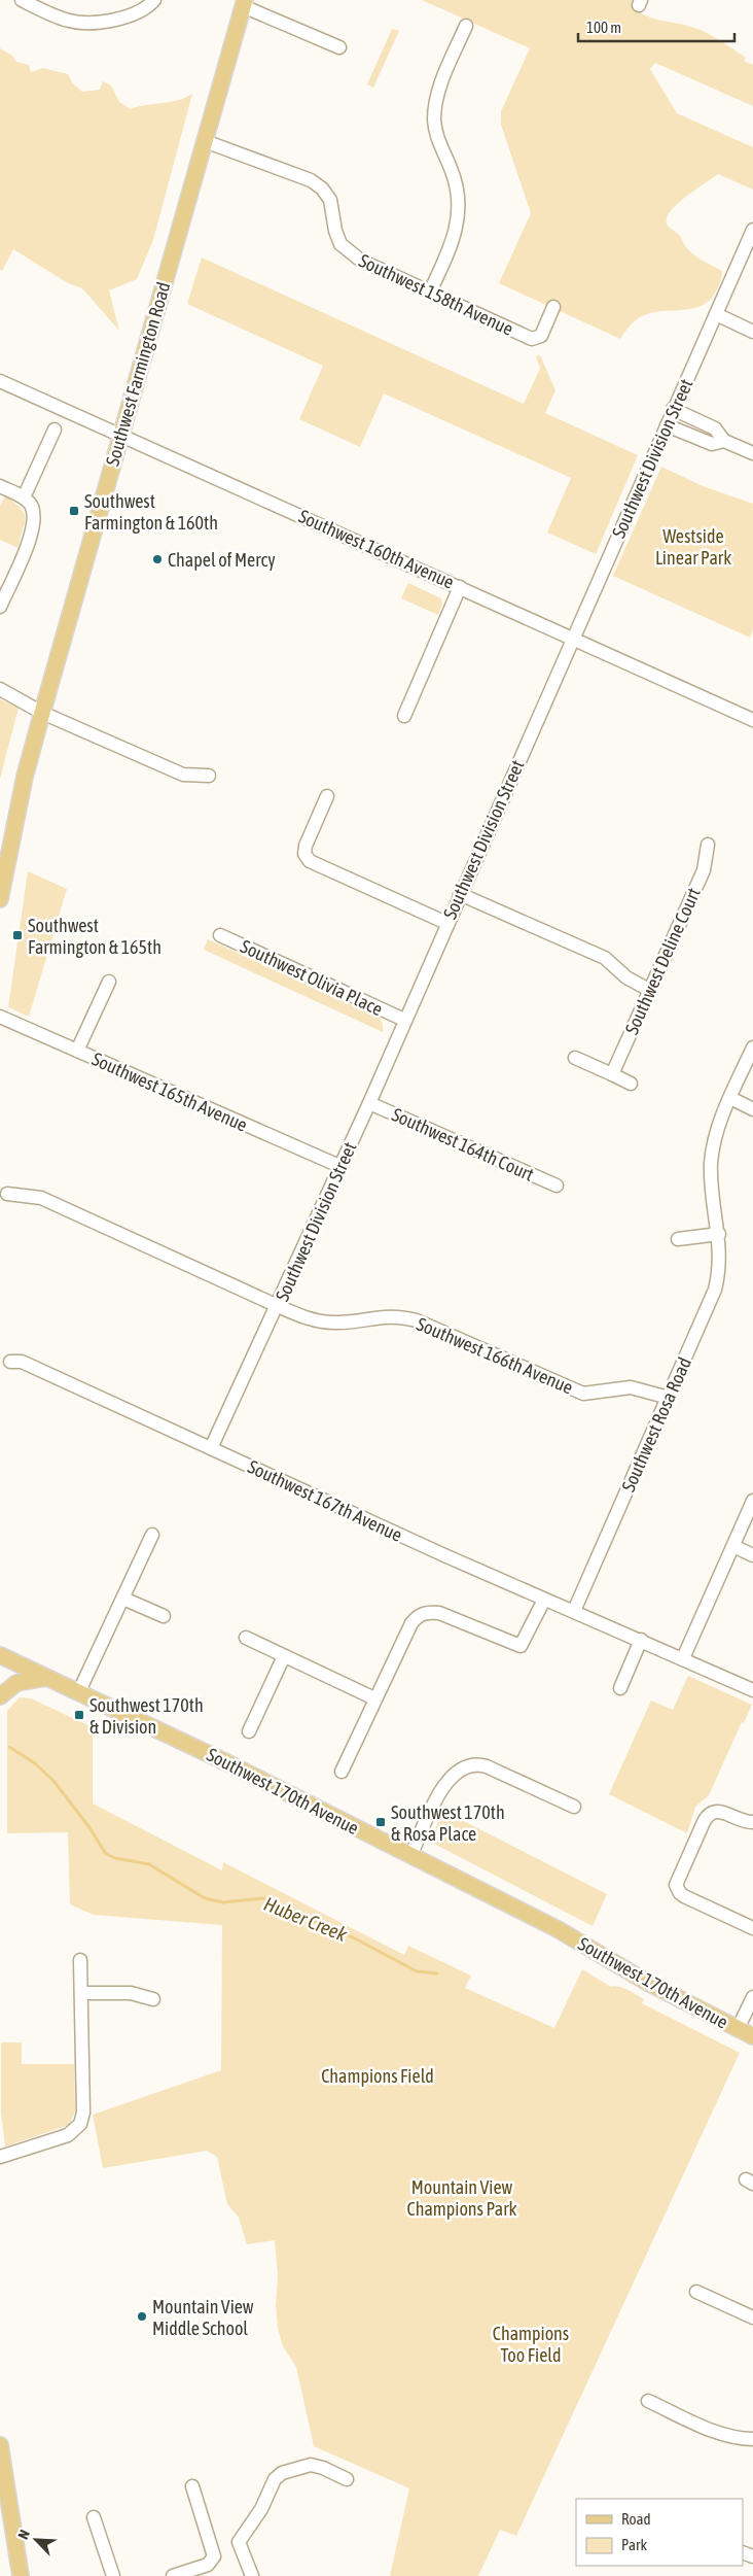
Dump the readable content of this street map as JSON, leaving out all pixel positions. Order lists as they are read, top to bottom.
{
  "streets": {
    "main road": ["Southwest Farmington Road", "Southwest 170th Avenue"],
    "street": [
      "Southwest 158th Avenue",
      "Southwest Division Street",
      "Southwest 160th Avenue",
      "Southwest Deline Court",
      "Southwest Olivia Place",
      "Southwest 165th Avenue",
      "Southwest 164th Court",
      "Southwest 166th Avenue",
      "Southwest Rosa Road",
      "Southwest 167th Avenue"
    ]
  },
  "crossings": [
    ["Southwest 158th Avenue", "Southwest Farmington Road"],
    ["Southwest Farmington Road", "Southwest 160th Avenue"],
    ["Southwest Division Street", "Southwest 160th Avenue"],
    ["Southwest Division Street", "Southwest Olivia Place"],
    ["Southwest Division Street", "Southwest 165th Avenue"],
    ["Southwest Division Street", "Southwest 164th Court"],
    ["Southwest Division Street", "Southwest 166th Avenue"],
    ["Southwest Division Street", "Southwest 167th Avenue"],
    ["Southwest 166th Avenue", "Southwest Rosa Road"],
    ["Southwest Rosa Road", "Southwest 167th Avenue"]
  ],
  "water": ["Huber Creek"],
  "parks": [
    "Westside Linear Park",
    "Champions Field",
    "Mountain View Champions Park",
    "Champions Too Field"
  ],
  "places": {
    "transit": [
      "Southwest Farmington & 160th",
      "Southwest Farmington & 165th",
      "Southwest 170th & Division",
      "Southwest 170th & Rosa Place"
    ],
    "other": ["Chapel of Mercy", "Mountain View Middle School"]
  },
  "legend": ["Road", "Park"],
  "scale_bar": "100 m",
  "north": "top left"
}
